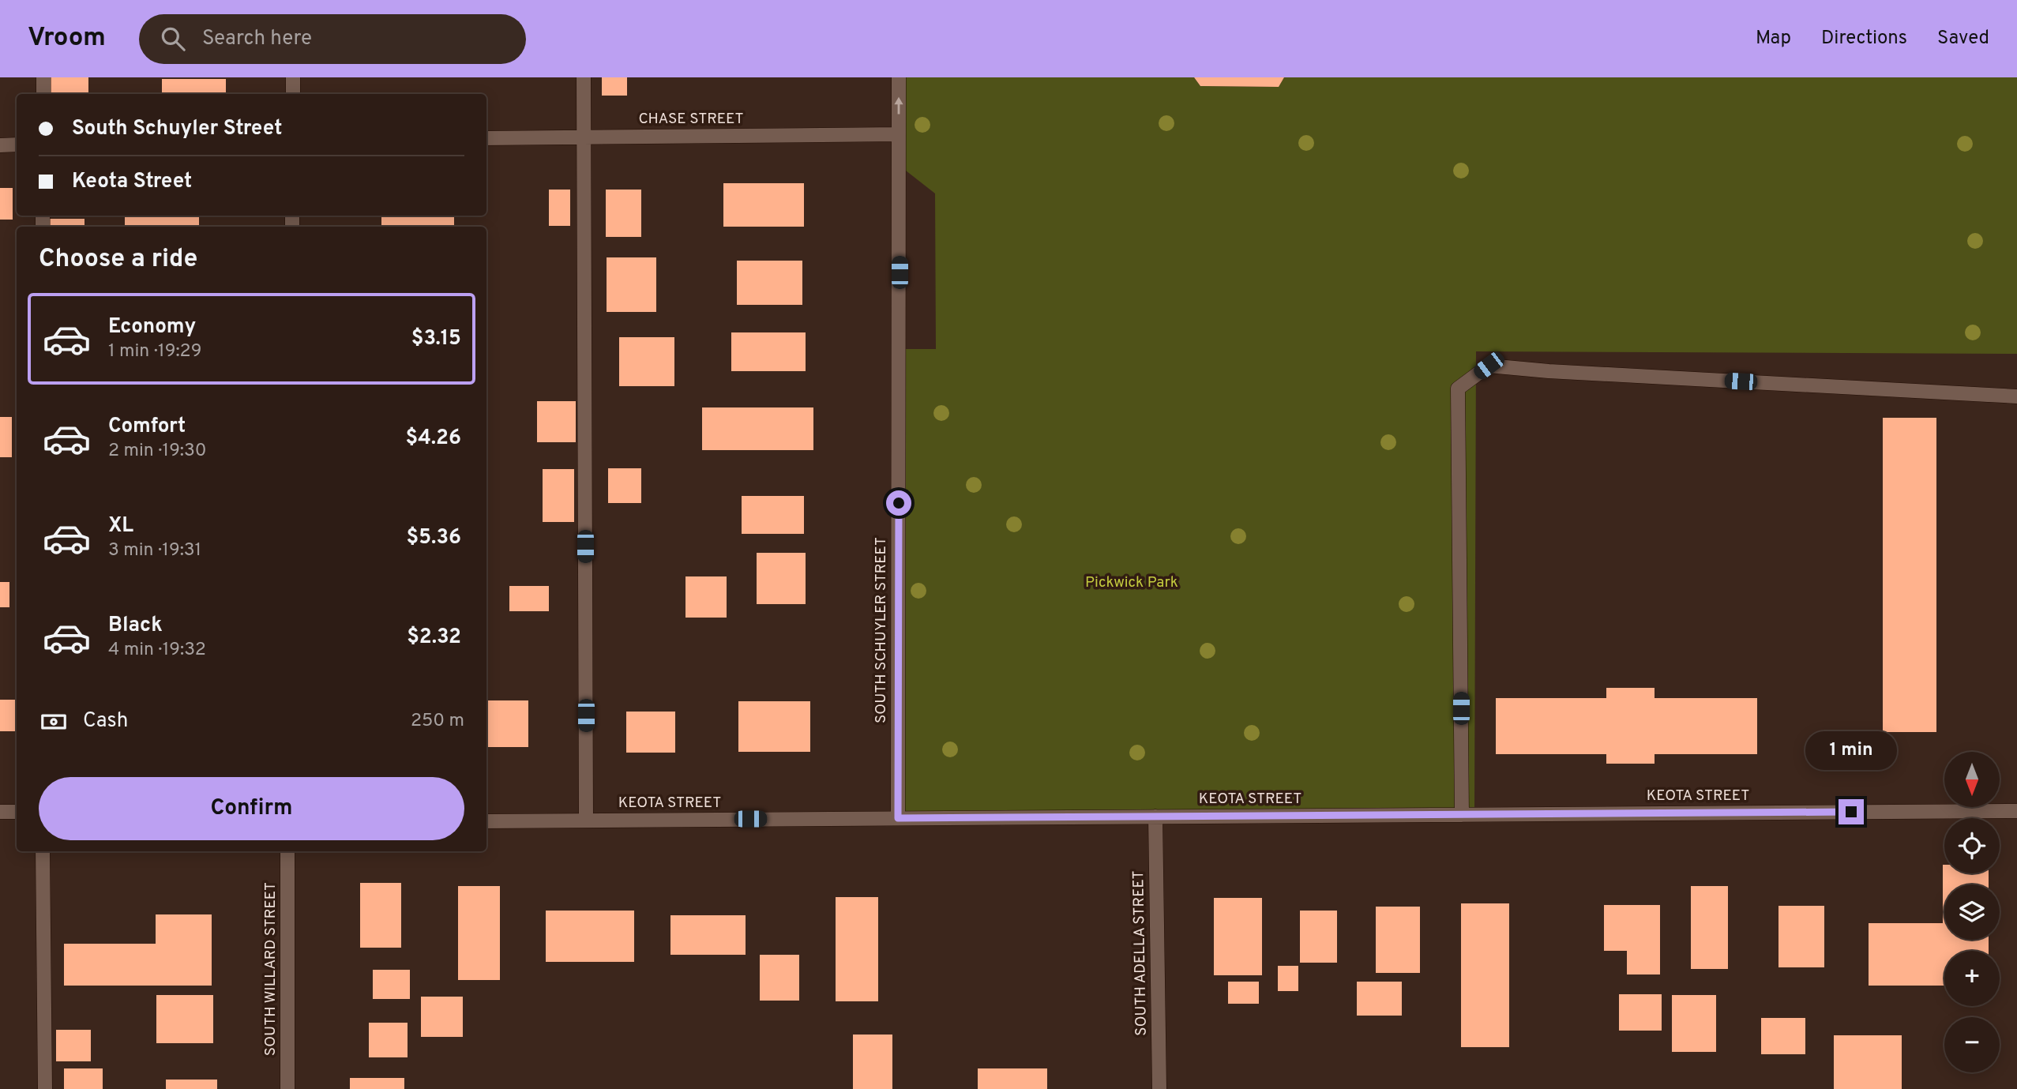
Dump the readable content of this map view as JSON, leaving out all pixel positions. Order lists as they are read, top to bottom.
{
  "streets": {
    "street": [
      "CHASE STREET",
      "SOUTH SCHUYLER STREET",
      "KEOTA STREET",
      "SOUTH ADELLA STREET",
      "SOUTH WILLARD STREET"
    ]
  },
  "crossings": [
    ["CHASE STREET", "SOUTH SCHUYLER STREET"],
    ["SOUTH SCHUYLER STREET", "KEOTA STREET"],
    ["KEOTA STREET", "SOUTH ADELLA STREET"]
  ],
  "parks": ["Pickwick Park"],
  "north": "bottom",
  "page": {
    "header": "Vroom",
    "search": "Search here",
    "nav": ["Map", "Directions", "Saved"],
    "banner": ["South Schuyler Street", "Keota Street"],
    "heading": "Choose a ride",
    "list": [
      {
        "name": "Economy",
        "note": "1 min · 19:29",
        "value": "$3.15"
      },
      {
        "name": "Comfort",
        "note": "2 min · 19:30",
        "value": "$4.26"
      },
      {
        "name": "XL",
        "note": "3 min · 19:31",
        "value": "$5.36"
      },
      {
        "name": "Black",
        "note": "4 min · 19:32",
        "value": "$2.32"
      }
    ],
    "pay": ["Cash", "250 m"],
    "bubble": "1 min",
    "map_buttons": ["+", "−"],
    "buttons": "Confirm"
  }
}
